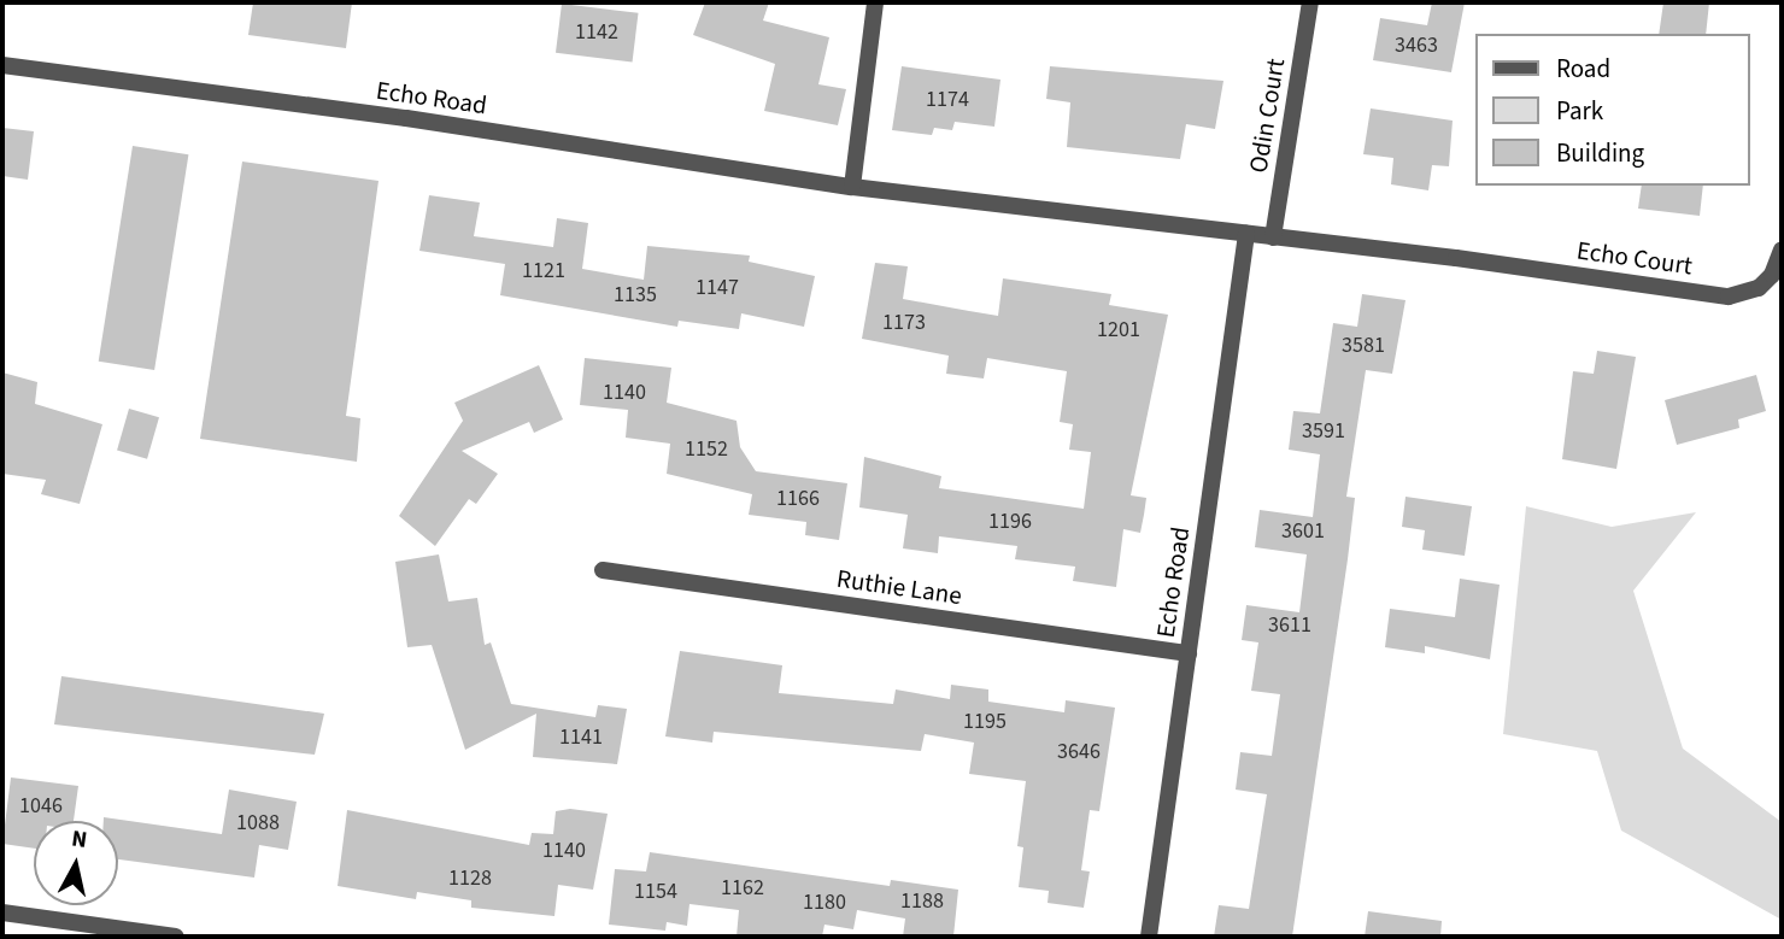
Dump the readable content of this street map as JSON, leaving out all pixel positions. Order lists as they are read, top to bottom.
{
  "streets": {
    "street": [
      "Echo Road",
      "Odin Court",
      "Echo Court",
      "Ruthie Lane"
    ]
  },
  "crossings": [
    ["Echo Road", "Odin Court"],
    ["Echo Road", "Echo Court"],
    ["Echo Road", "Ruthie Lane"]
  ],
  "house_numbers": [
    "1142",
    "3463",
    "1174",
    "1121",
    "1147",
    "1135",
    "1173",
    "1201",
    "3581",
    "1140",
    "3591",
    "1152",
    "1166",
    "1196",
    "3601",
    "3611",
    "1195",
    "1141",
    "3646",
    "1046",
    "1088",
    "1140",
    "1128",
    "1162",
    "1154",
    "1188",
    "1180"
  ],
  "legend": ["Road", "Park", "Building"],
  "north": "top"
}
